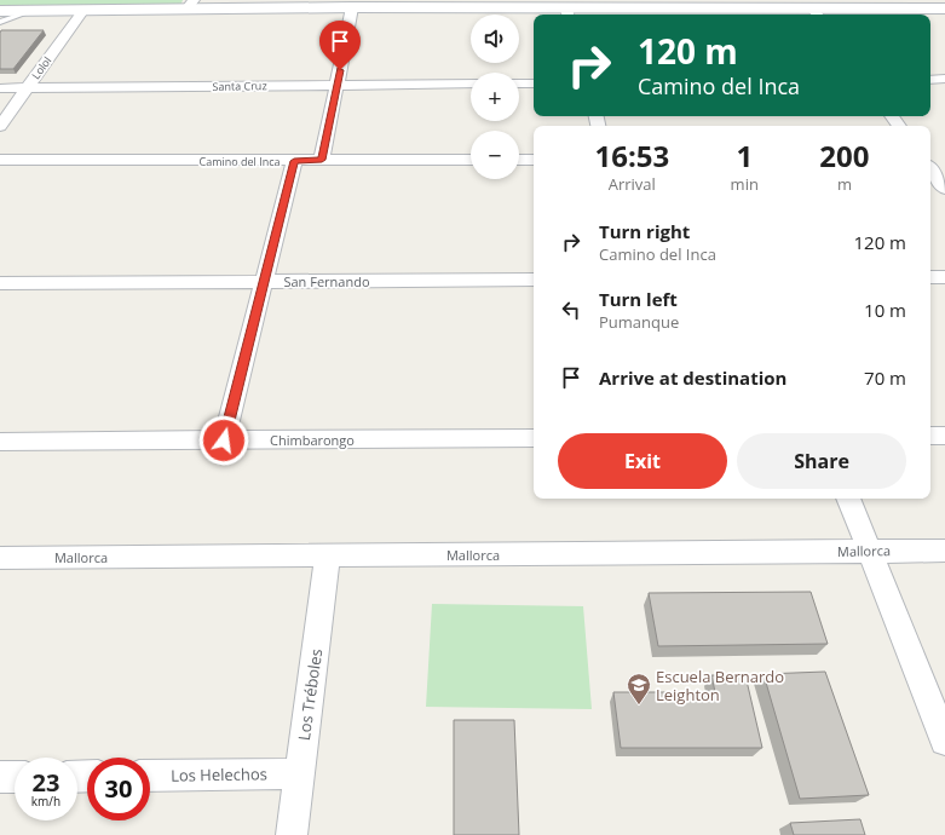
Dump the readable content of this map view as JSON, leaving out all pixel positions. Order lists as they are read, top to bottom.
{
  "streets": {
    "street": [
      "Lolol",
      "Santa Cruz",
      "Camino del Inca",
      "San Fernando",
      "Chimbarongo",
      "Mallorca",
      "Los Tréboles",
      "Los Helechos"
    ]
  },
  "crossings": [
    ["Lolol", "Santa Cruz"],
    ["Mallorca", "Los Tréboles"],
    ["Los Tréboles", "Los Helechos"]
  ],
  "places": {
    "school or university": ["Escuela Bernardo Leighton"]
  },
  "page": {
    "map_buttons": ["+", "−"],
    "turn": ["120 m", "Camino del Inca"],
    "eta": [
      "16:53",
      "Arrival",
      "1",
      "min",
      "200",
      "m"
    ],
    "list": [
      {
        "name": "Turn right",
        "note": "Camino del Inca",
        "value": "120 m"
      },
      {
        "name": "Turn left",
        "note": "Pumanque",
        "value": "10 m"
      },
      {
        "name": "Arrive at destination",
        "value": "70 m"
      }
    ],
    "buttons": ["Exit", "Share"],
    "speed": "23 km/h",
    "limit": "30"
  }
}
